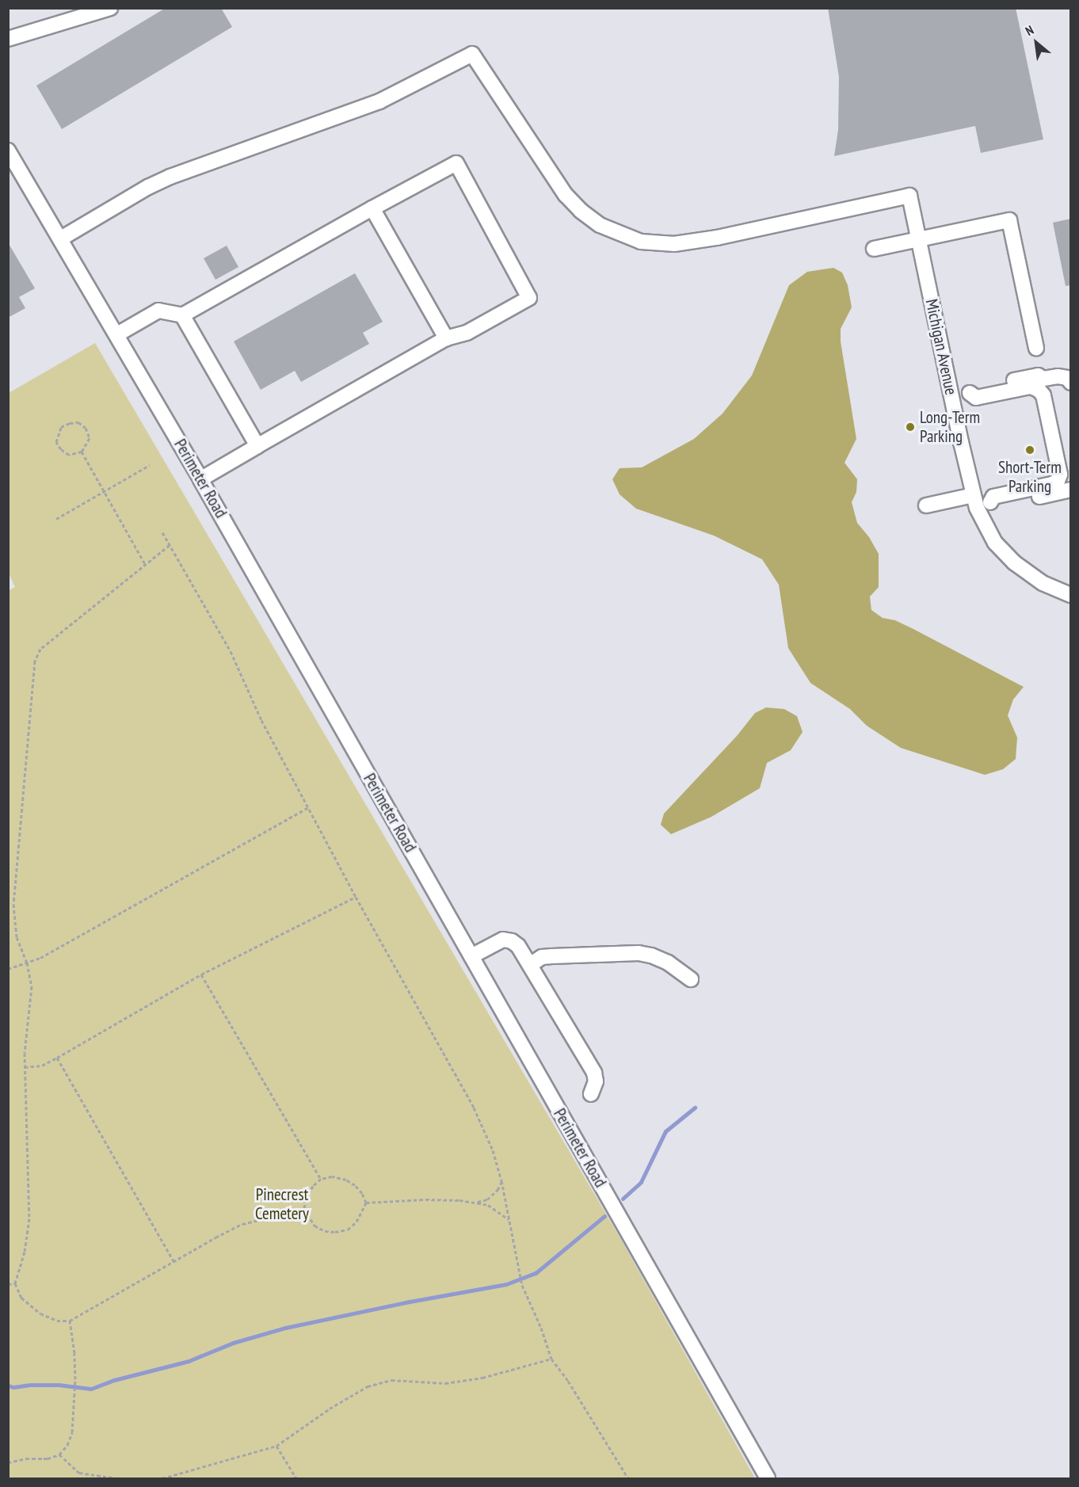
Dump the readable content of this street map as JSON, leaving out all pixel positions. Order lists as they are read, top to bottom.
{
  "streets": {
    "street": ["Michigan Avenue", "Perimeter Road"]
  },
  "crossings": [
    ["Michigan Avenue", "Perimeter Road"]
  ],
  "parks": ["Pinecrest Cemetery"],
  "places": ["Long-Term Parking", "Short-Term Parking"],
  "north": "top left"
}
